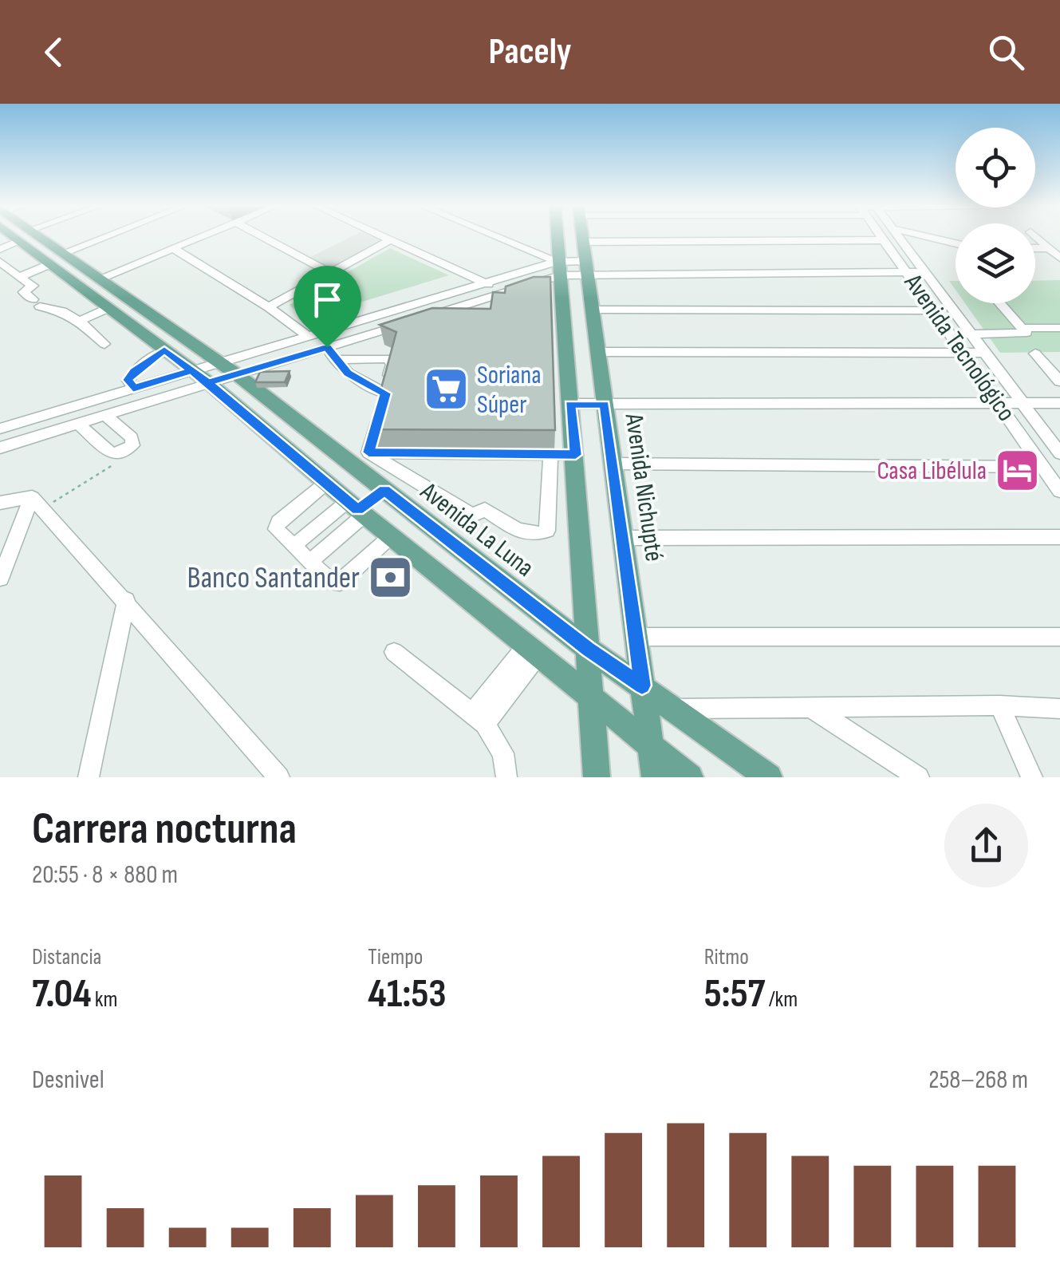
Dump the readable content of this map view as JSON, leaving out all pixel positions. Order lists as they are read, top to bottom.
{
  "streets": {
    "main road": ["Avenida Nichupté", "Avenida La Luna"],
    "street": ["Avenida Tecnológico"]
  },
  "crossings": [
    ["Avenida Nichupté", "Avenida La Luna"]
  ],
  "places": {
    "supermarket": ["Soriana Súper"],
    "hotel": ["Casa Libélula"],
    "bank": ["Banco Santander"]
  },
  "page": {
    "header": "Pacely",
    "heading": ["Carrera nocturna", "20:55 · 8 × 880 m"],
    "stats": [
      ["Distancia", "7.04 km"],
      ["Tiempo", "41:53"],
      ["Ritmo", "5:57 /km"]
    ],
    "chart": ["Desnivel", "258–268 m"]
  }
}
